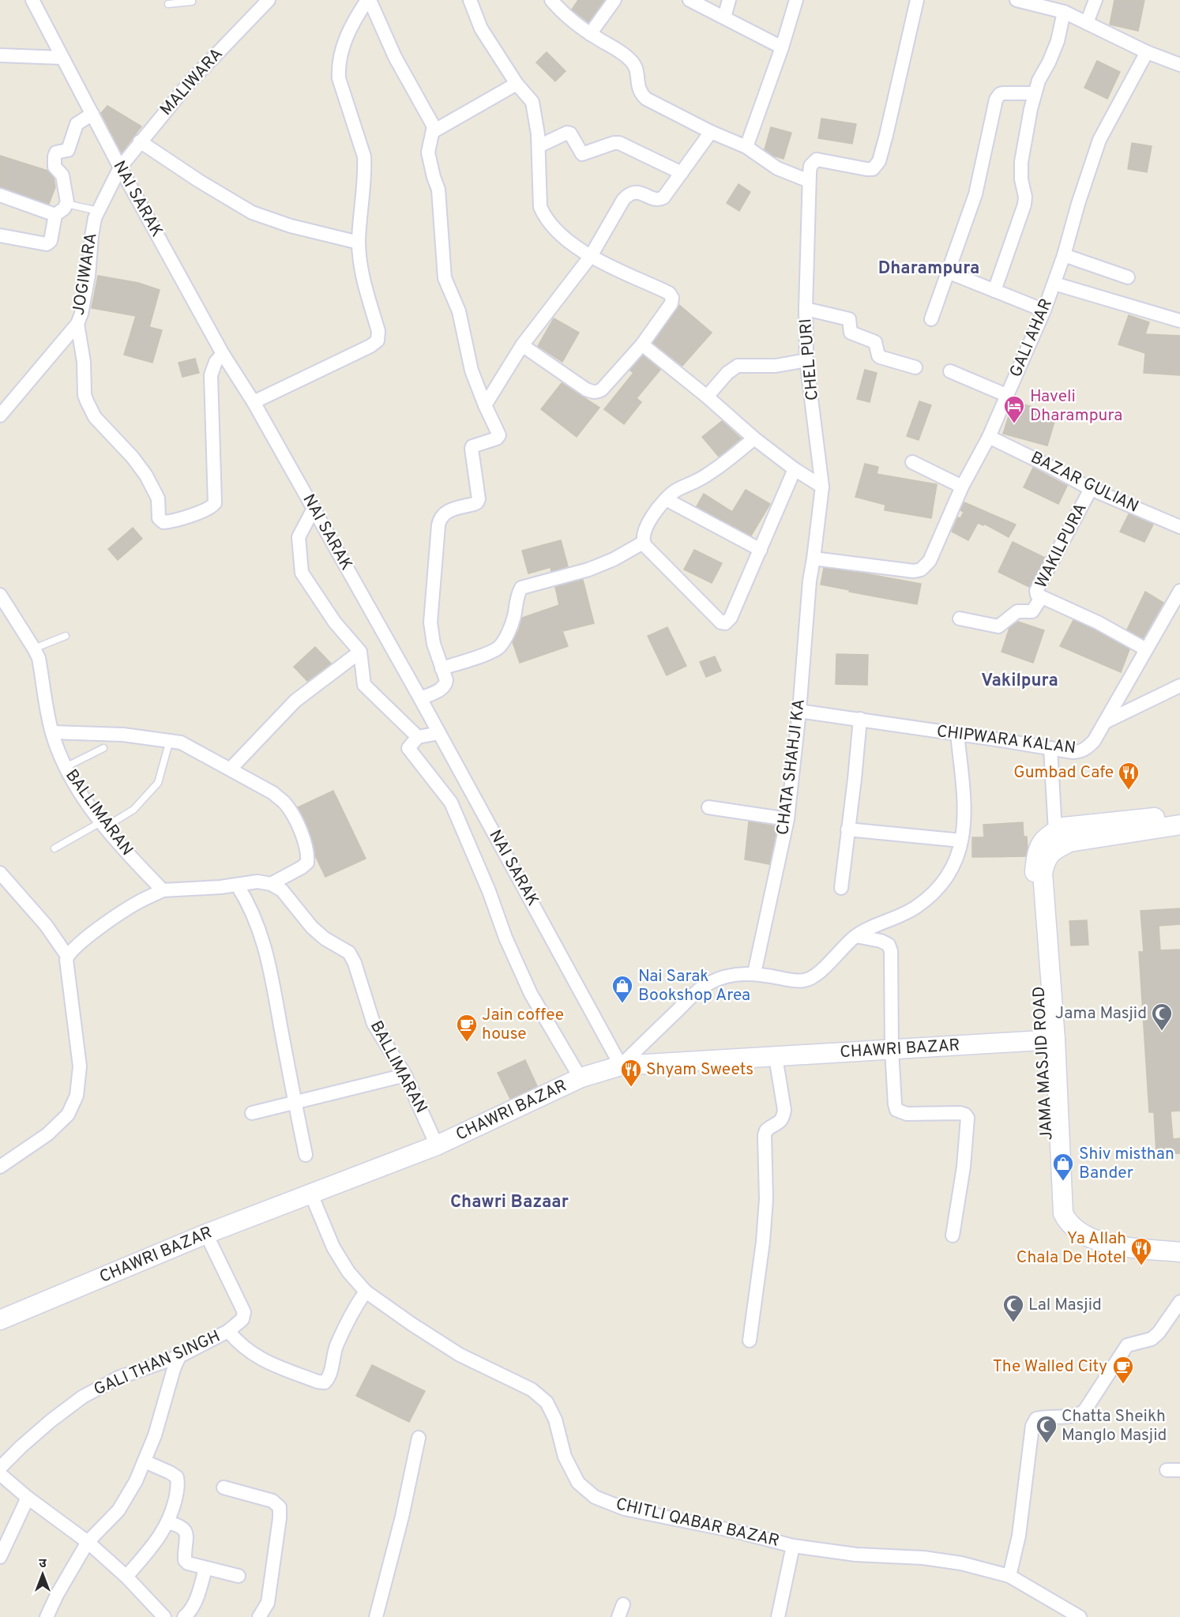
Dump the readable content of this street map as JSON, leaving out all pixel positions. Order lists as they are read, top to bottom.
{
  "streets": {
    "street": [
      "MALIWARA",
      "NAI SARAK",
      "JOGIWARA",
      "GALI AHAR",
      "CHEL PURI",
      "BAZAR GULIAN",
      "WAKILPURA",
      "CHIPWARA KALAN",
      "CHATA SHAHJI KA",
      "BALLIMARAN",
      "CHAWRI BAZAR",
      "JAMA MASJID ROAD",
      "GALI THAN SINGH",
      "CHITLI QABAR BAZAR"
    ]
  },
  "crossings": [
    ["MALIWARA", "NAI SARAK"],
    ["MALIWARA", "JOGIWARA"],
    ["NAI SARAK", "JOGIWARA"],
    ["NAI SARAK", "CHAWRI BAZAR"],
    ["GALI AHAR", "CHEL PURI"],
    ["GALI AHAR", "BAZAR GULIAN"],
    ["GALI AHAR", "CHATA SHAHJI KA"],
    ["CHEL PURI", "CHATA SHAHJI KA"],
    ["BAZAR GULIAN", "WAKILPURA"],
    ["WAKILPURA", "CHIPWARA KALAN"],
    ["CHIPWARA KALAN", "CHATA SHAHJI KA"],
    ["BALLIMARAN", "CHAWRI BAZAR"],
    ["CHAWRI BAZAR", "JAMA MASJID ROAD"],
    ["CHAWRI BAZAR", "GALI THAN SINGH"],
    ["CHAWRI BAZAR", "CHITLI QABAR BAZAR"]
  ],
  "districts": ["Dharampura", "Vakilpura", "Chawri Bazaar"],
  "places": {
    "hotel": ["Haveli Dharampura"],
    "restaurant": ["Gumbad Cafe", "Shyam Sweets", "Ya Allah Chala De Hotel"],
    "shop": ["Nai Sarak Bookshop Area", "Shiv misthan Bander"],
    "mosque": ["Jama Masjid", "Lal Masjid", "Chatta Sheikh Manglo Masjid"],
    "cafe": ["Jain coffee house", "The Walled City"]
  },
  "north": "top"
}
